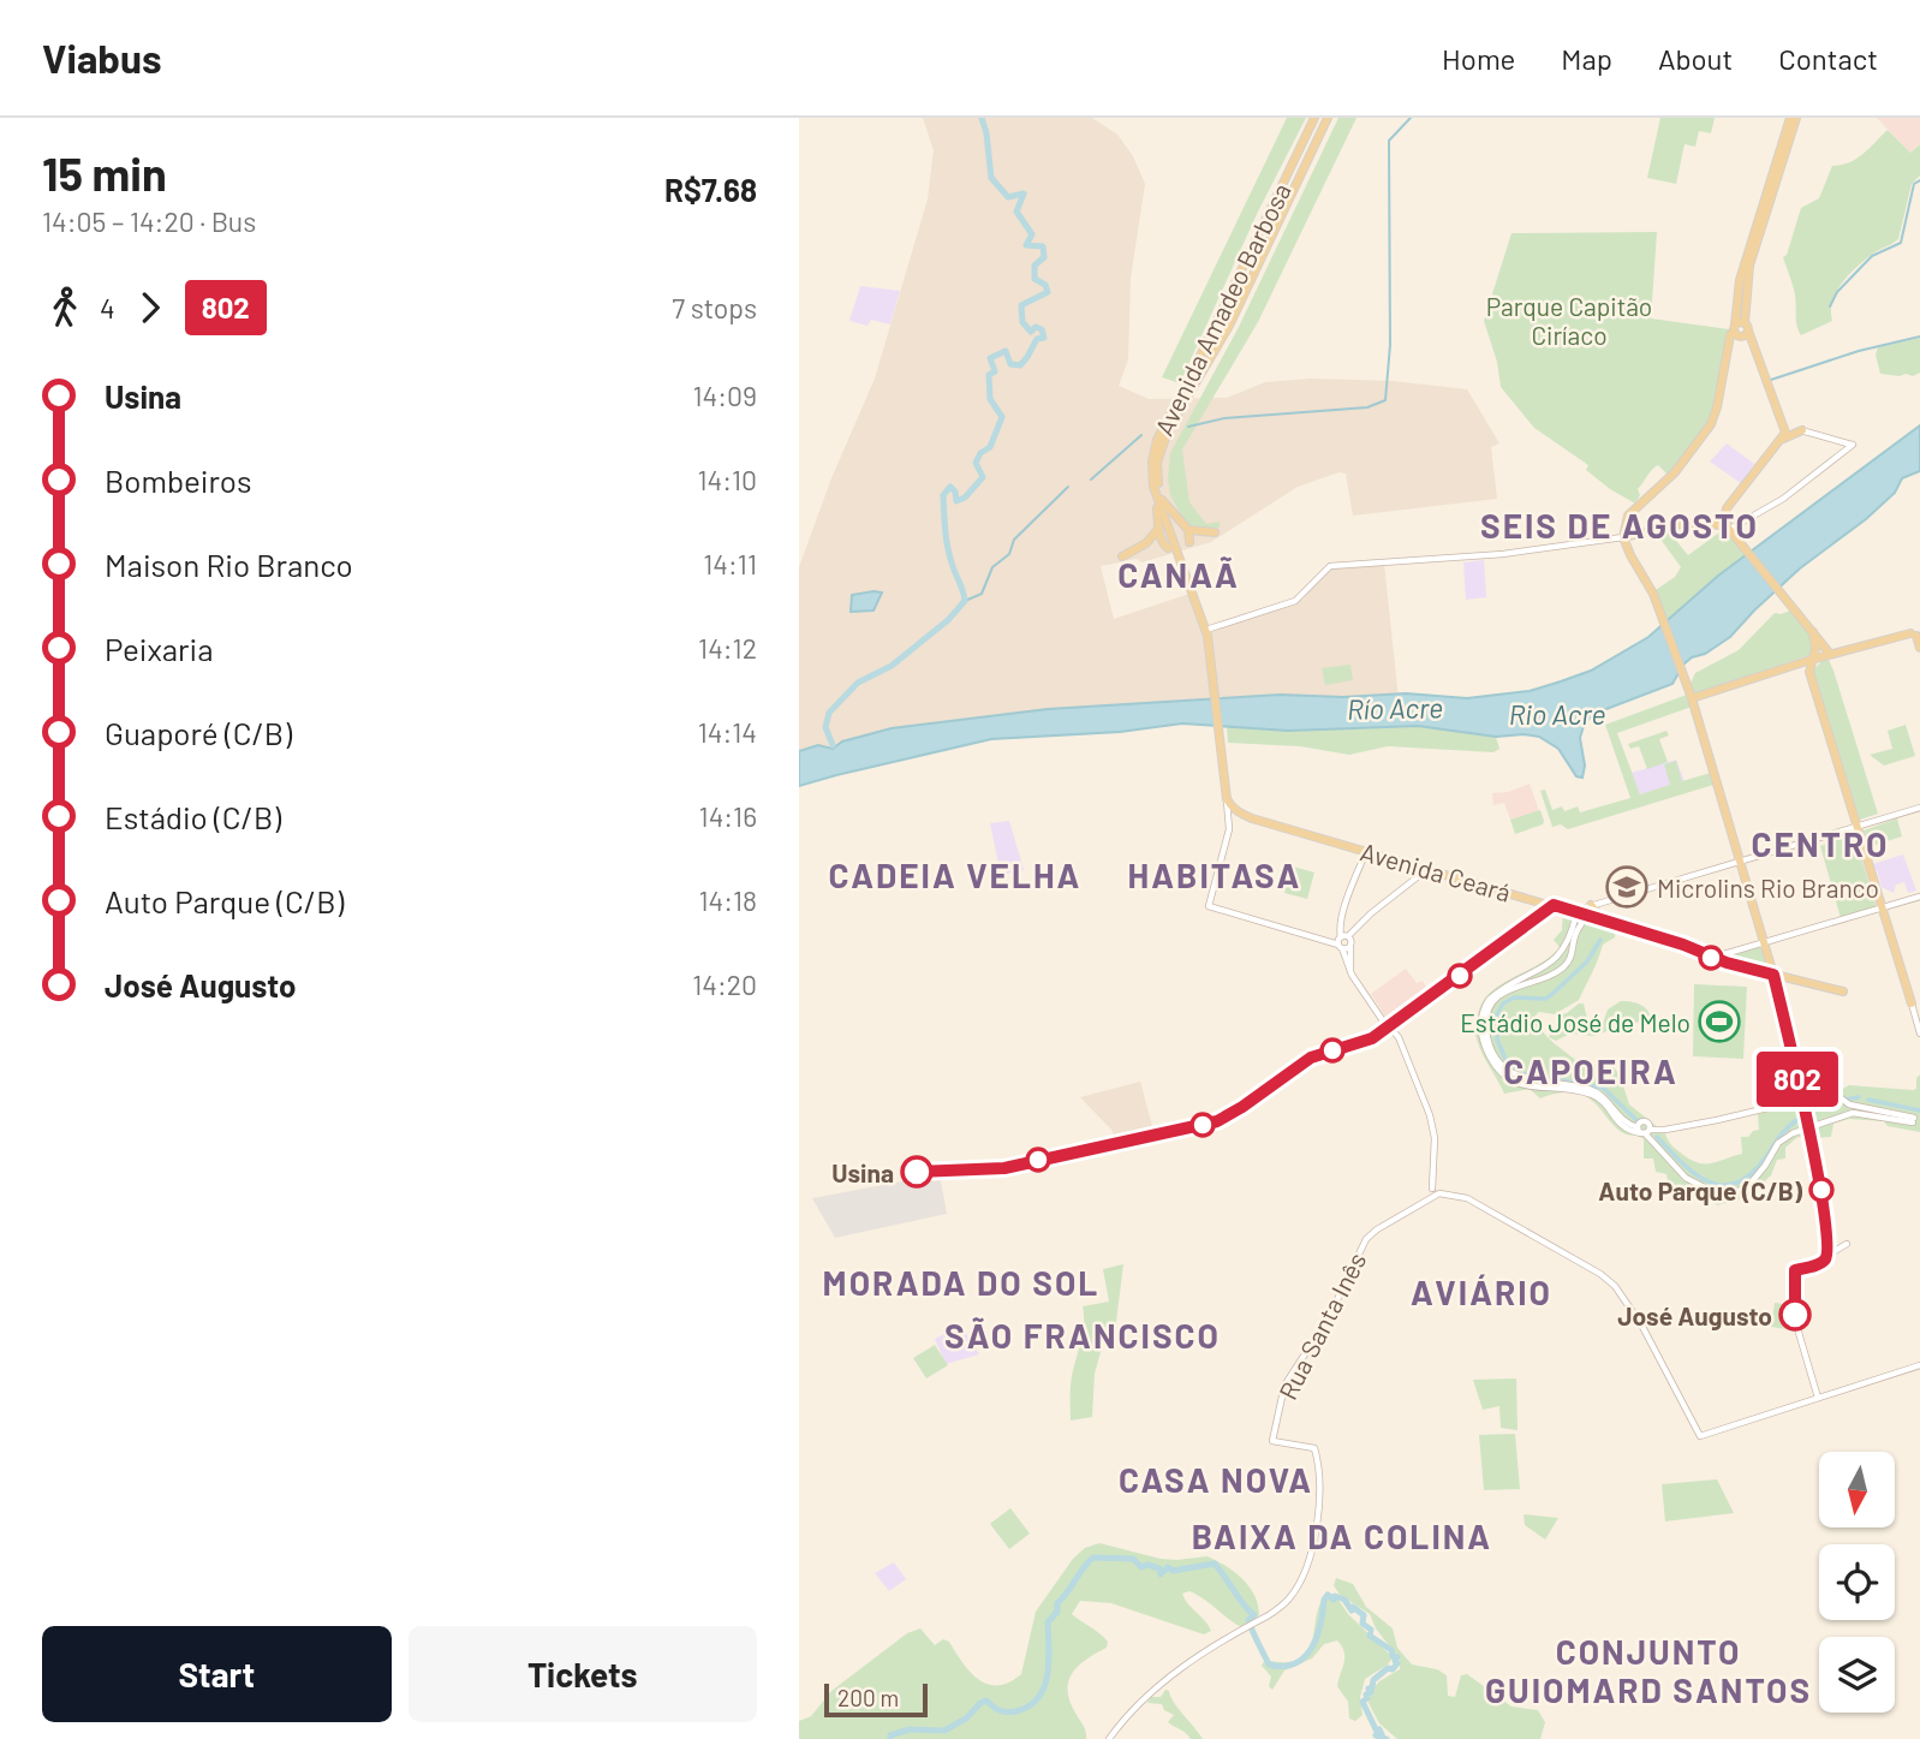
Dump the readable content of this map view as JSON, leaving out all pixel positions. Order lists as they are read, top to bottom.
{
  "streets": {
    "main road": ["Avenida Amadeo Barbosa", "Avenida Ceará"],
    "street": ["Rua Santa Inês"]
  },
  "crossings": [
    ["Avenida Amadeo Barbosa", "Avenida Ceará"]
  ],
  "districts": [
    "SEIS DE AGOSTO",
    "CANAÃ",
    "CENTRO",
    "CADEIA VELHA",
    "HABITASA",
    "CAPOEIRA",
    "MORADA DO SOL",
    "AVIÁRIO",
    "SÃO FRANCISCO",
    "CASA NOVA",
    "BAIXA DA COLINA",
    "CONJUNTO GUIOMARD SANTOS"
  ],
  "water": ["Río Acre", "Rio Acre"],
  "parks": ["Parque Capitão Ciríaco"],
  "places": {
    "school or university": ["Microlins Rio Branco"],
    "sports": ["Estádio José de Melo"],
    "other": ["Usina", "Auto Parque (C/B)", "José Augusto"]
  },
  "lines": ["bus line 802"],
  "scale_bar": "200 m",
  "north": "bottom",
  "page": {
    "header": "Viabus",
    "nav": [
      "Home",
      "Map",
      "About",
      "Contact"
    ],
    "heading": ["15 min", "14:05 – 14:20 · Bus", "R$7.68"],
    "on_map": "802",
    "legs": ["4", "802", "7 stops"],
    "list": [
      {
        "name": "Usina",
        "value": "14:09"
      },
      {
        "name": "Bombeiros",
        "value": "14:10"
      },
      {
        "name": "Maison Rio Branco",
        "value": "14:11"
      },
      {
        "name": "Peixaria",
        "value": "14:12"
      },
      {
        "name": "Guaporé (C/B)",
        "value": "14:14"
      },
      {
        "name": "Estádio (C/B)",
        "value": "14:16"
      },
      {
        "name": "Auto Parque (C/B)",
        "value": "14:18"
      },
      {
        "name": "José Augusto",
        "value": "14:20"
      }
    ],
    "buttons": ["Start", "Tickets"],
    "scale": "200 m"
  }
}
